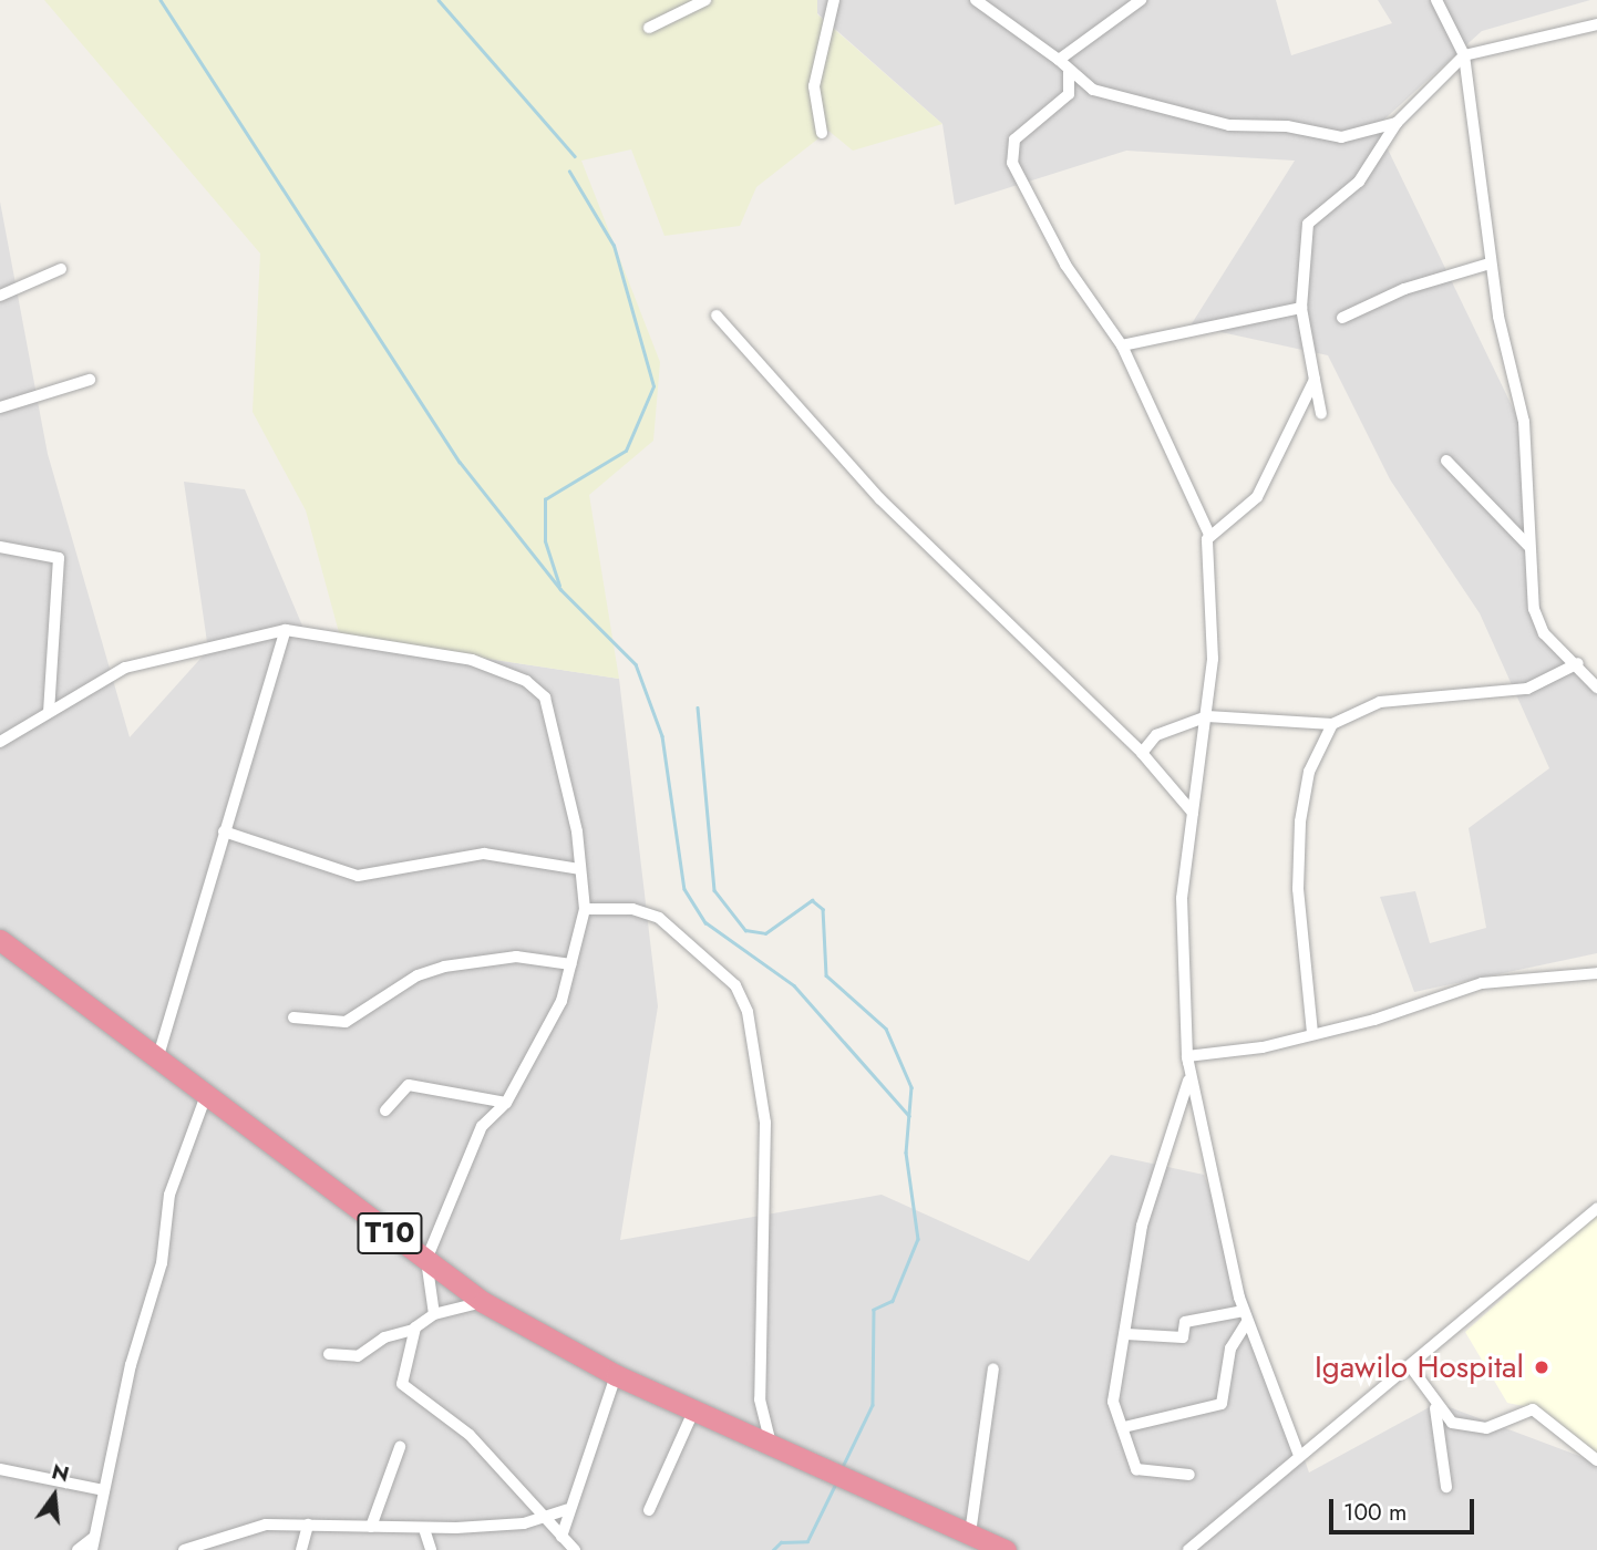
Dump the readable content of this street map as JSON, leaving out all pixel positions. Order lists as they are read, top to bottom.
{
  "streets": {
    "highway": ["T10"]
  },
  "places": ["Igawilo Hospital"],
  "scale_bar": "100 m",
  "north": "top"
}
